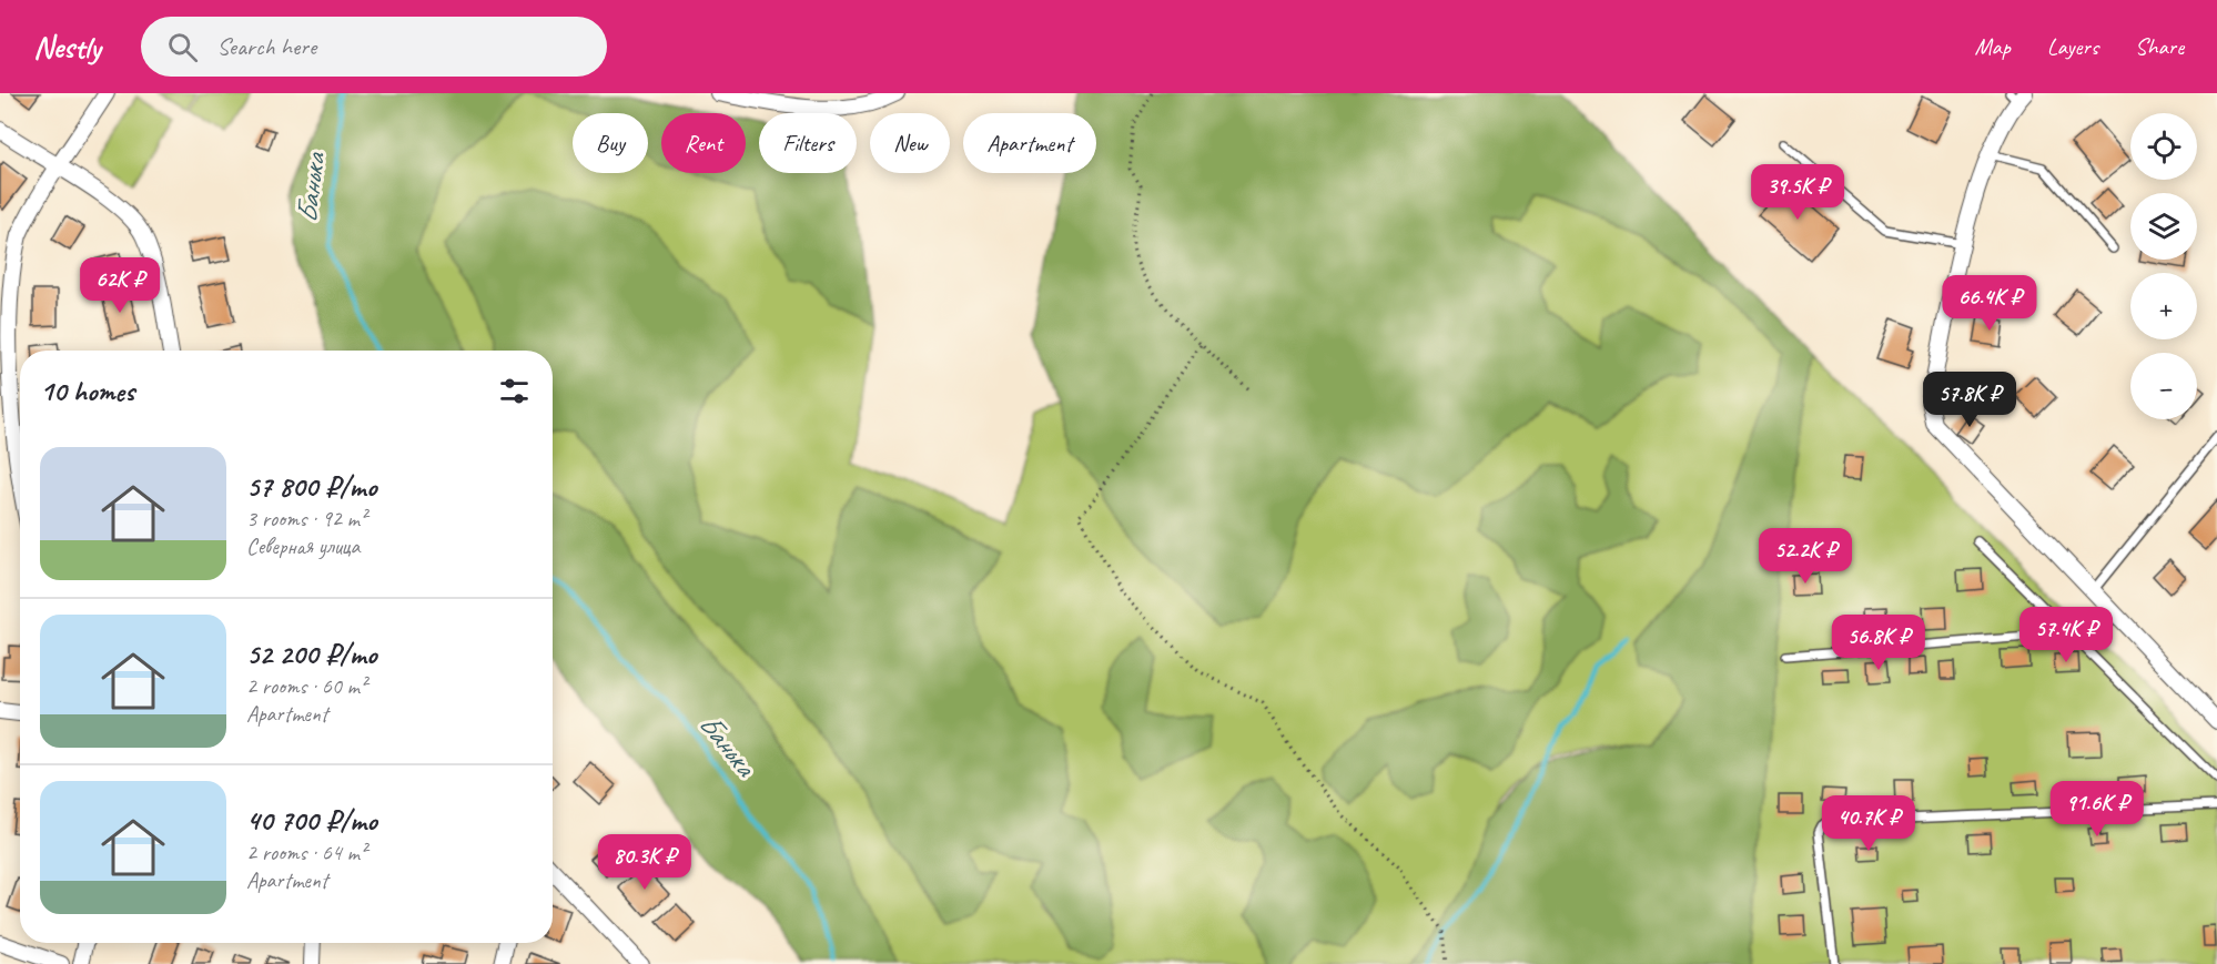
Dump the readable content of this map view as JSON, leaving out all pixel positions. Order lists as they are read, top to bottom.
{
  "water": ["Банька"],
  "page": {
    "header": "Nestly",
    "search": "Search here",
    "nav": ["Map", "Layers", "Share"],
    "map_buttons": ["+", "−"],
    "chip": [
      "Buy",
      "Rent",
      "Filters",
      "New",
      "Apartment"
    ],
    "price": [
      "39.5K ₽",
      "62K ₽",
      "66.4K ₽",
      "57.8K ₽",
      "52.2K ₽",
      "57.4K ₽",
      "56.8K ₽",
      "91.6K ₽",
      "40.7K ₽",
      "80.3K ₽"
    ],
    "heading": "10 homes",
    "list": [
      {
        "name": "57 800 ₽/mo",
        "note": "3 rooms · 92 m² · Северная улица"
      },
      {
        "name": "52 200 ₽/mo",
        "note": "2 rooms · 60 m² · Apartment"
      },
      {
        "name": "40 700 ₽/mo",
        "note": "2 rooms · 64 m² · Apartment"
      }
    ]
  }
}
